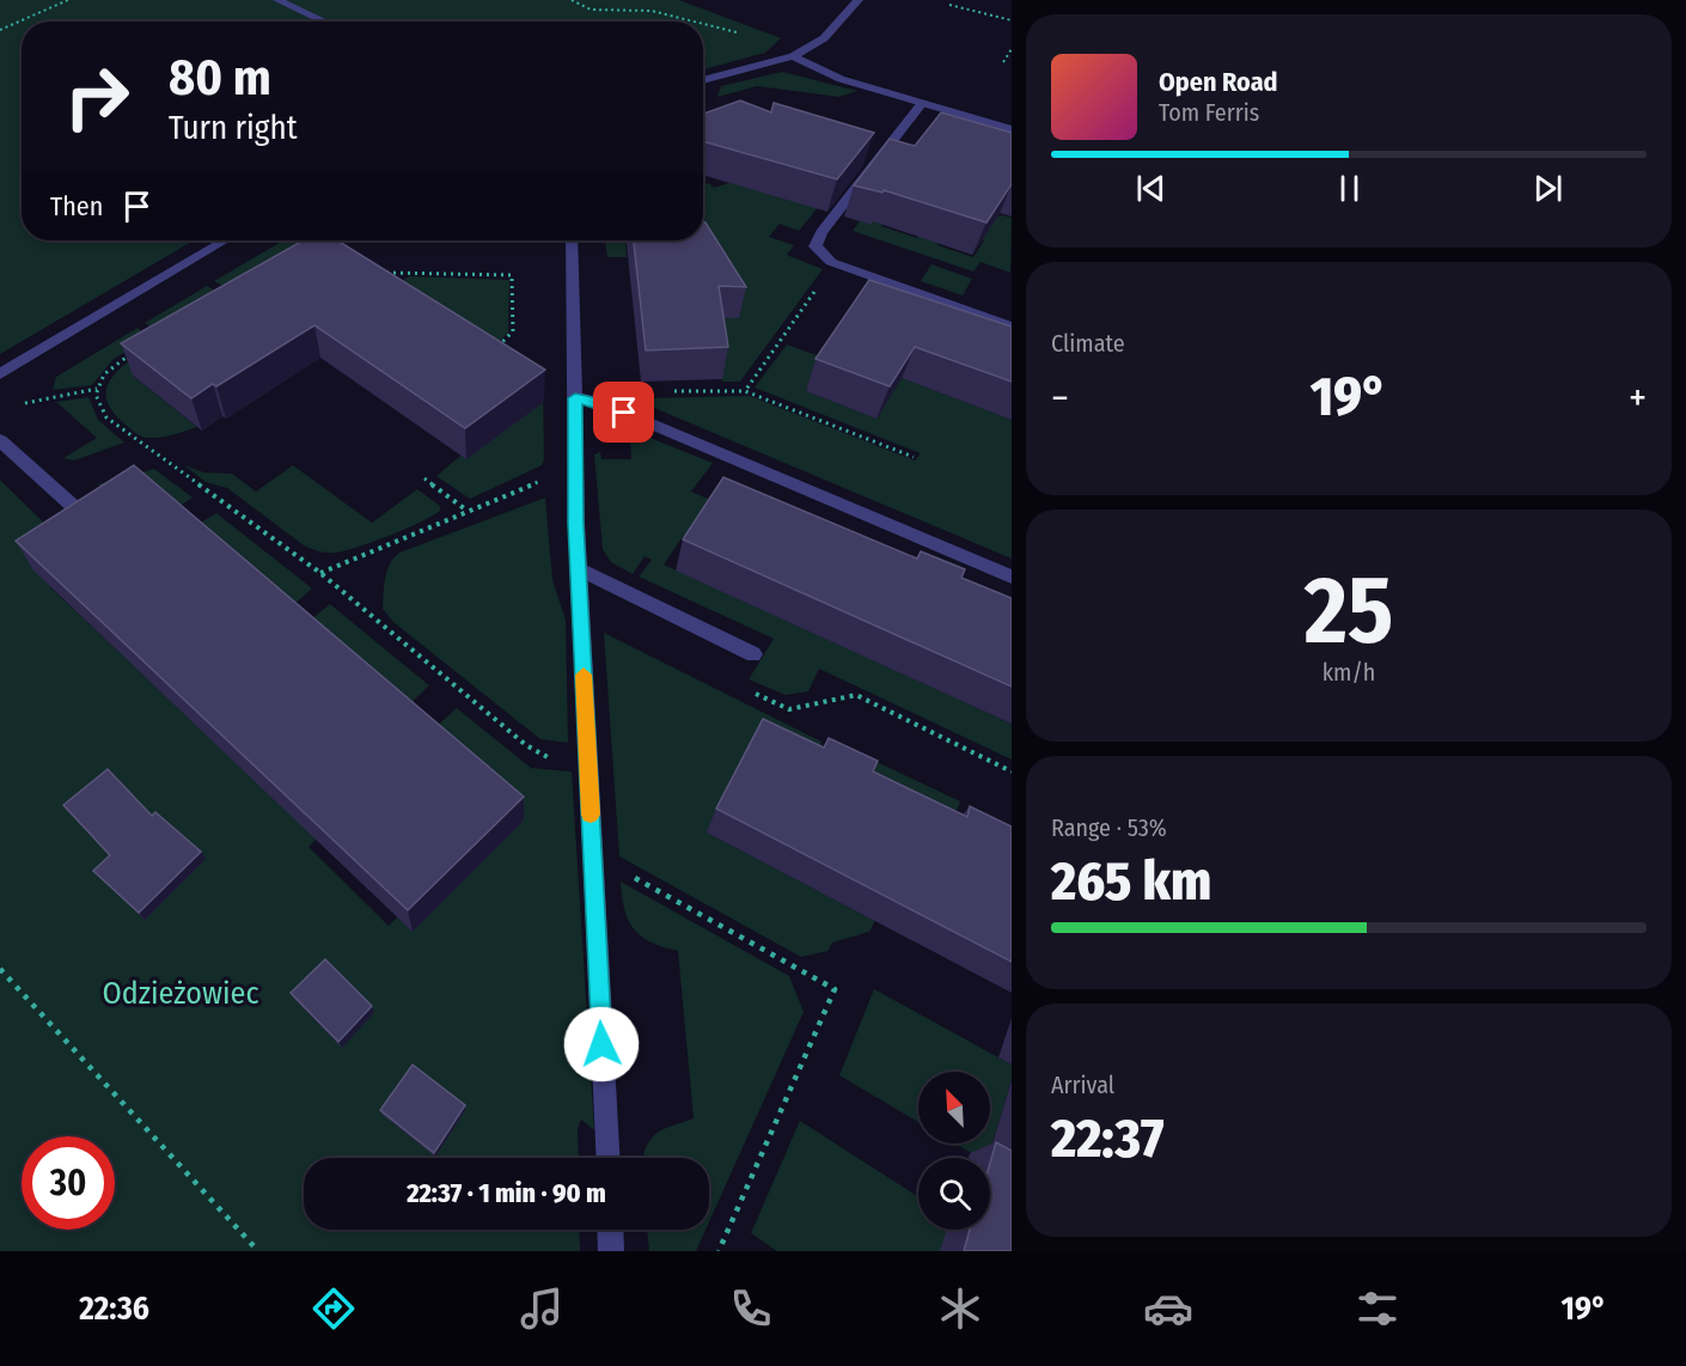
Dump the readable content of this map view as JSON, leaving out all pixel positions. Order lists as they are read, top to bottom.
{
  "parks": ["Odzieżowiec"],
  "north": "top left",
  "page": {
    "turn": ["80 m", "Turn right"],
    "song": ["Open Road", "Tom Ferris"],
    "then": "Then",
    "tile": [
      "Climate",
      ["25", "km/h"],
      ["Range · 53%", "265 km"],
      ["Arrival", "22:37"]
    ],
    "heat": ["−", "19°", "+"],
    "limit": "30",
    "trip": "22:37 · 1 min · 90 m",
    "tabs": ["22:36", "19°"]
  }
}
